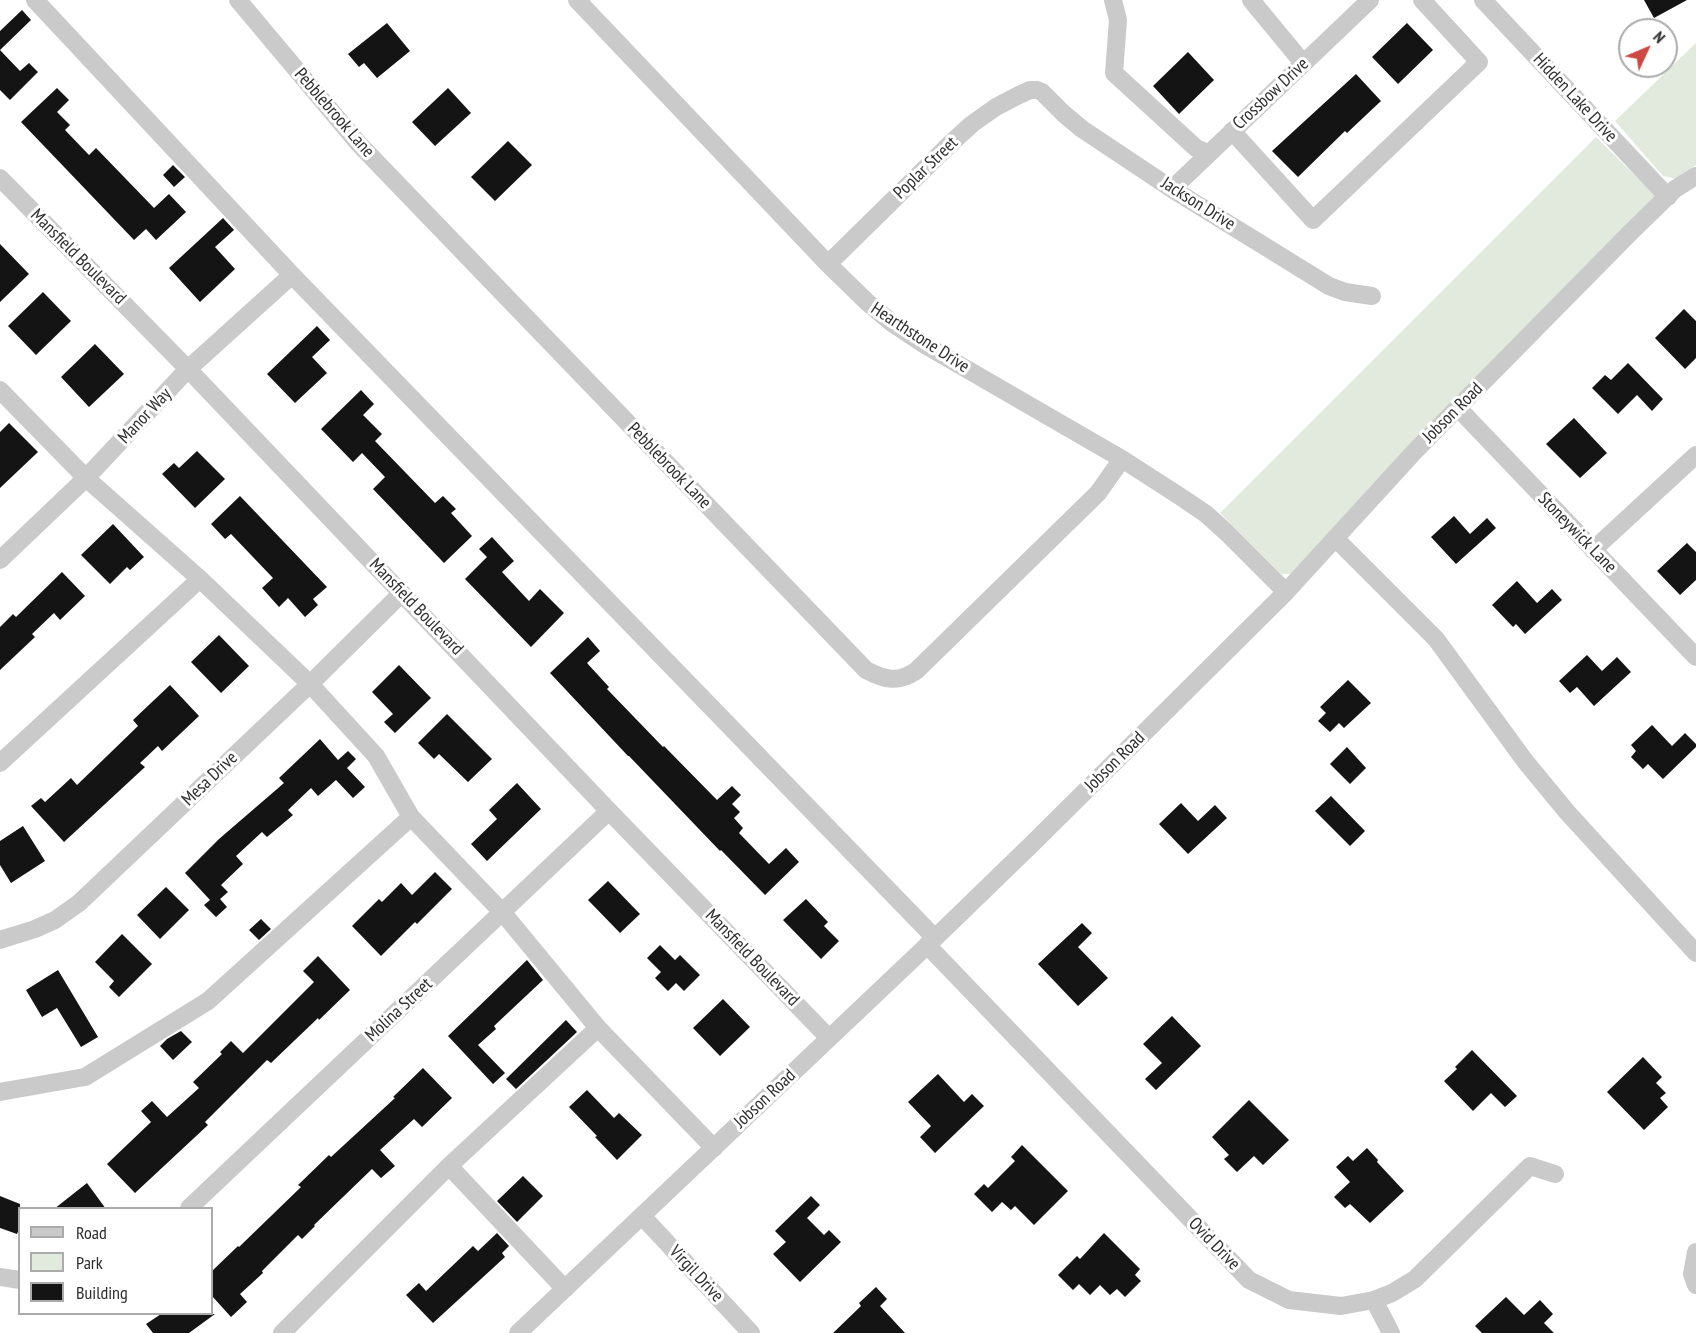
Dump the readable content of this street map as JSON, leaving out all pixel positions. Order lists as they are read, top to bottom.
{
  "streets": {
    "street": [
      "Crossbow Drive",
      "Hidden Lake Drive",
      "Pebblebrook Lane",
      "Poplar Street",
      "Jackson Drive",
      "Mansfield Boulevard",
      "Hearthstone Drive",
      "Jobson Road",
      "Manor Way",
      "Stoneywick Lane",
      "Mesa Drive",
      "Molina Street",
      "Ovid Drive",
      "Virgil Drive"
    ]
  },
  "crossings": [
    ["Crossbow Drive", "Jackson Drive"],
    ["Hidden Lake Drive", "Jobson Road"],
    ["Pebblebrook Lane", "Hearthstone Drive"],
    ["Poplar Street", "Jackson Drive"],
    ["Poplar Street", "Hearthstone Drive"],
    ["Mansfield Boulevard", "Jobson Road"],
    ["Mansfield Boulevard", "Manor Way"],
    ["Mansfield Boulevard", "Mesa Drive"],
    ["Mansfield Boulevard", "Molina Street"],
    ["Hearthstone Drive", "Jobson Road"],
    ["Jobson Road", "Stoneywick Lane"],
    ["Jobson Road", "Ovid Drive"],
    ["Jobson Road", "Virgil Drive"],
    ["Manor Way", "Ovid Drive"]
  ],
  "legend": ["Road", "Park", "Building"],
  "north": "top right"
}
